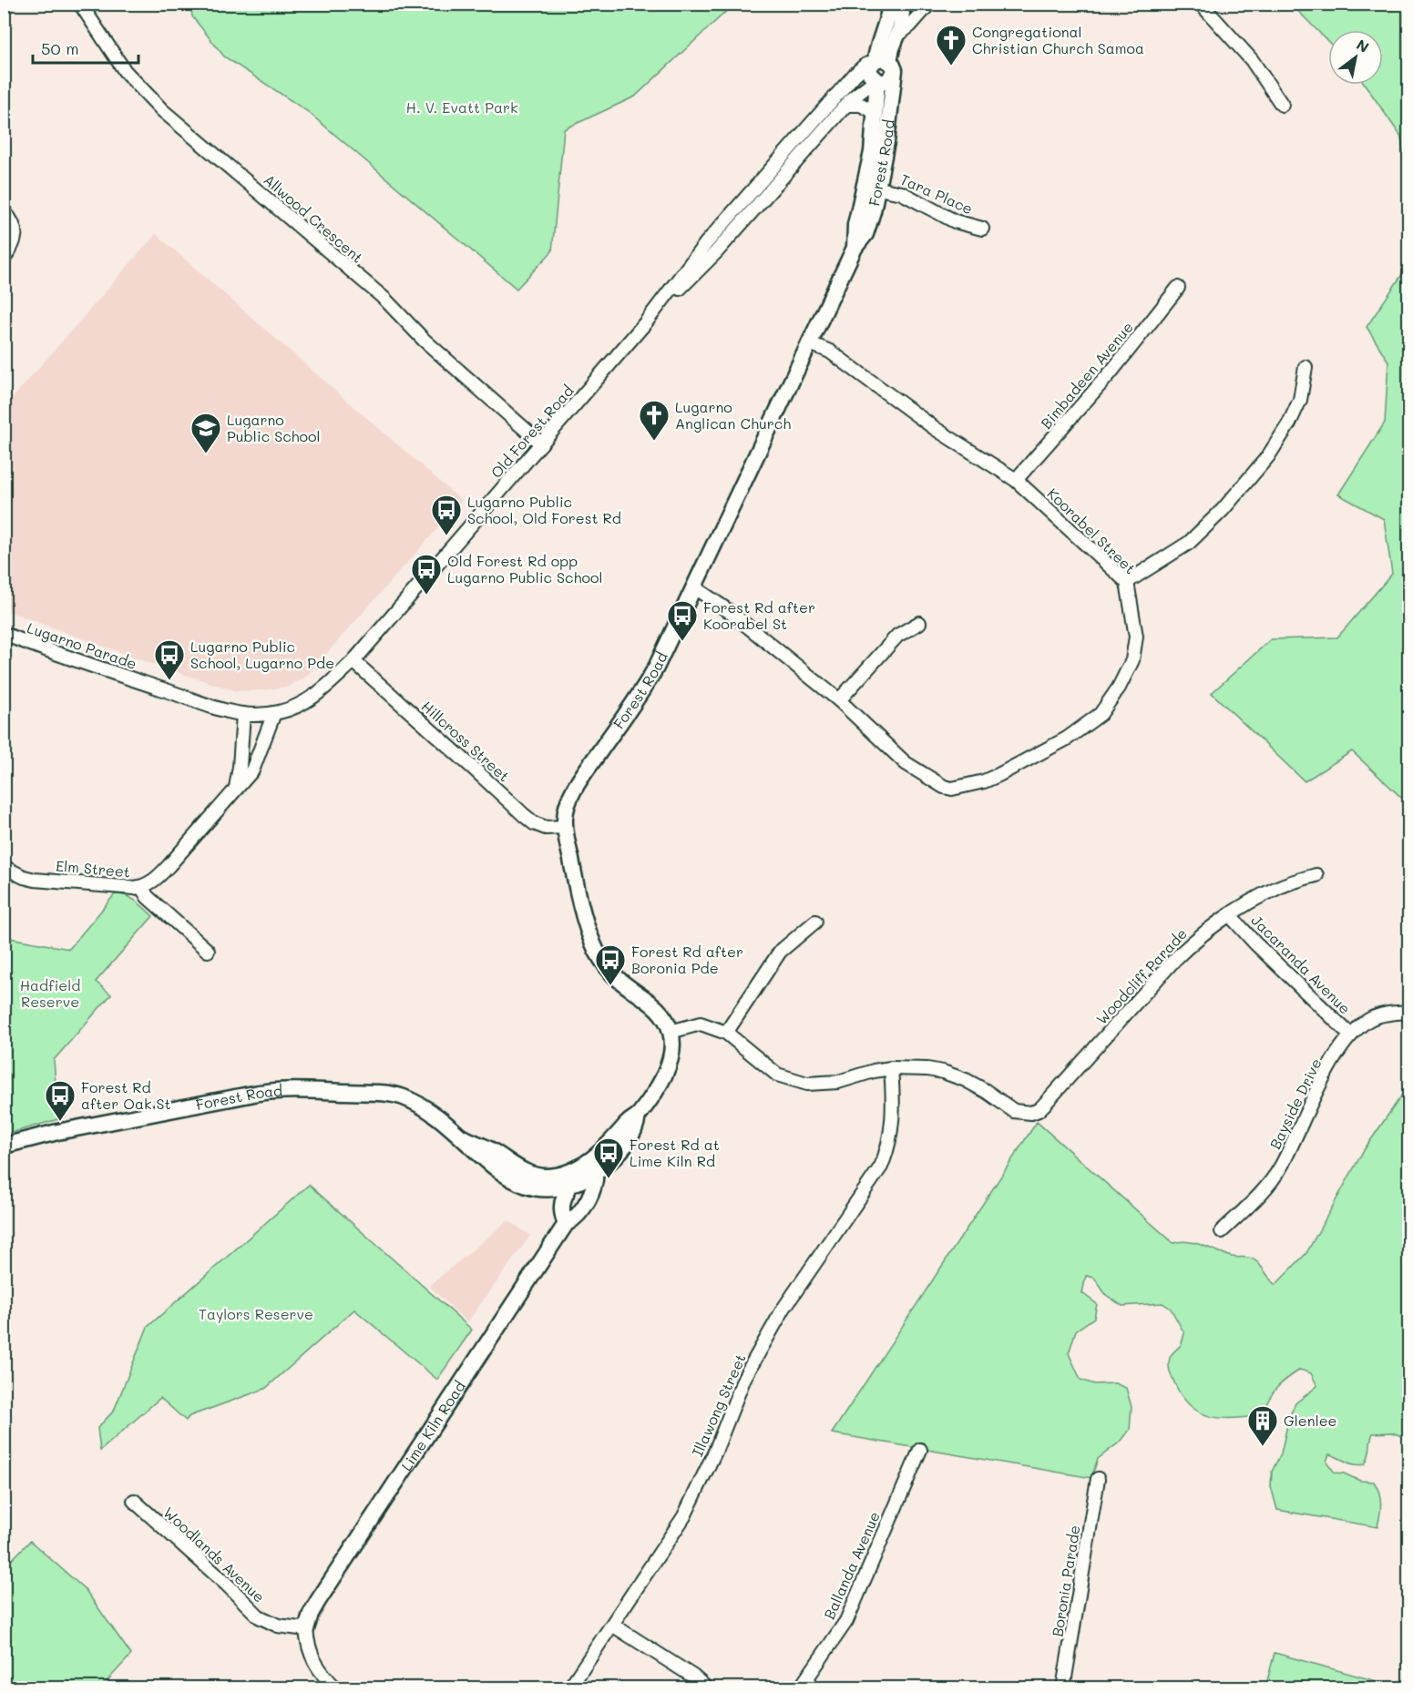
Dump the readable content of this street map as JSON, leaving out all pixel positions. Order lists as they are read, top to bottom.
{
  "streets": {
    "street": [
      "Forest Road",
      "Tara Place",
      "Allwood Crescent",
      "Bimbadeen Avenue",
      "Old Forest Road",
      "Koorabel Street",
      "Lugarno Parade",
      "Hillcross Street",
      "Elm Street",
      "Jacaranda Avenue",
      "Woodcliff Parade",
      "Bayside Drive",
      "Illawong Street",
      "Lime Kiln Road",
      "Woodlands Avenue",
      "Ballanda Avenue",
      "Boronia Parade"
    ]
  },
  "crossings": [
    ["Forest Road", "Tara Place"],
    ["Forest Road", "Old Forest Road"],
    ["Forest Road", "Koorabel Street"],
    ["Forest Road", "Hillcross Street"],
    ["Forest Road", "Lime Kiln Road"],
    ["Allwood Crescent", "Old Forest Road"],
    ["Bimbadeen Avenue", "Koorabel Street"],
    ["Old Forest Road", "Lugarno Parade"],
    ["Old Forest Road", "Hillcross Street"],
    ["Old Forest Road", "Elm Street"],
    ["Jacaranda Avenue", "Woodcliff Parade"],
    ["Jacaranda Avenue", "Bayside Drive"],
    ["Woodcliff Parade", "Illawong Street"],
    ["Lime Kiln Road", "Woodlands Avenue"]
  ],
  "parks": ["H. V. Evatt Park", "Hadfield Reserve", "Taylors Reserve"],
  "places": {
    "church": ["Congregational Christian Church Samoa", "Lugarno Anglican Church"],
    "school or university": ["Lugarno Public School"],
    "bus stop": [
      "Lugarno Public School, Old Forest Rd",
      "Old Forest Rd opp Lugarno Public School",
      "Forest Rd after Koorabel St",
      "Lugarno Public School, Lugarno Pde",
      "Forest Rd after Boronia Pde",
      "Forest Rd after Oak St",
      "Forest Rd at Lime Kiln Rd"
    ],
    "building": ["Glenlee"]
  },
  "scale_bar": "50 m",
  "north": "top right"
}
